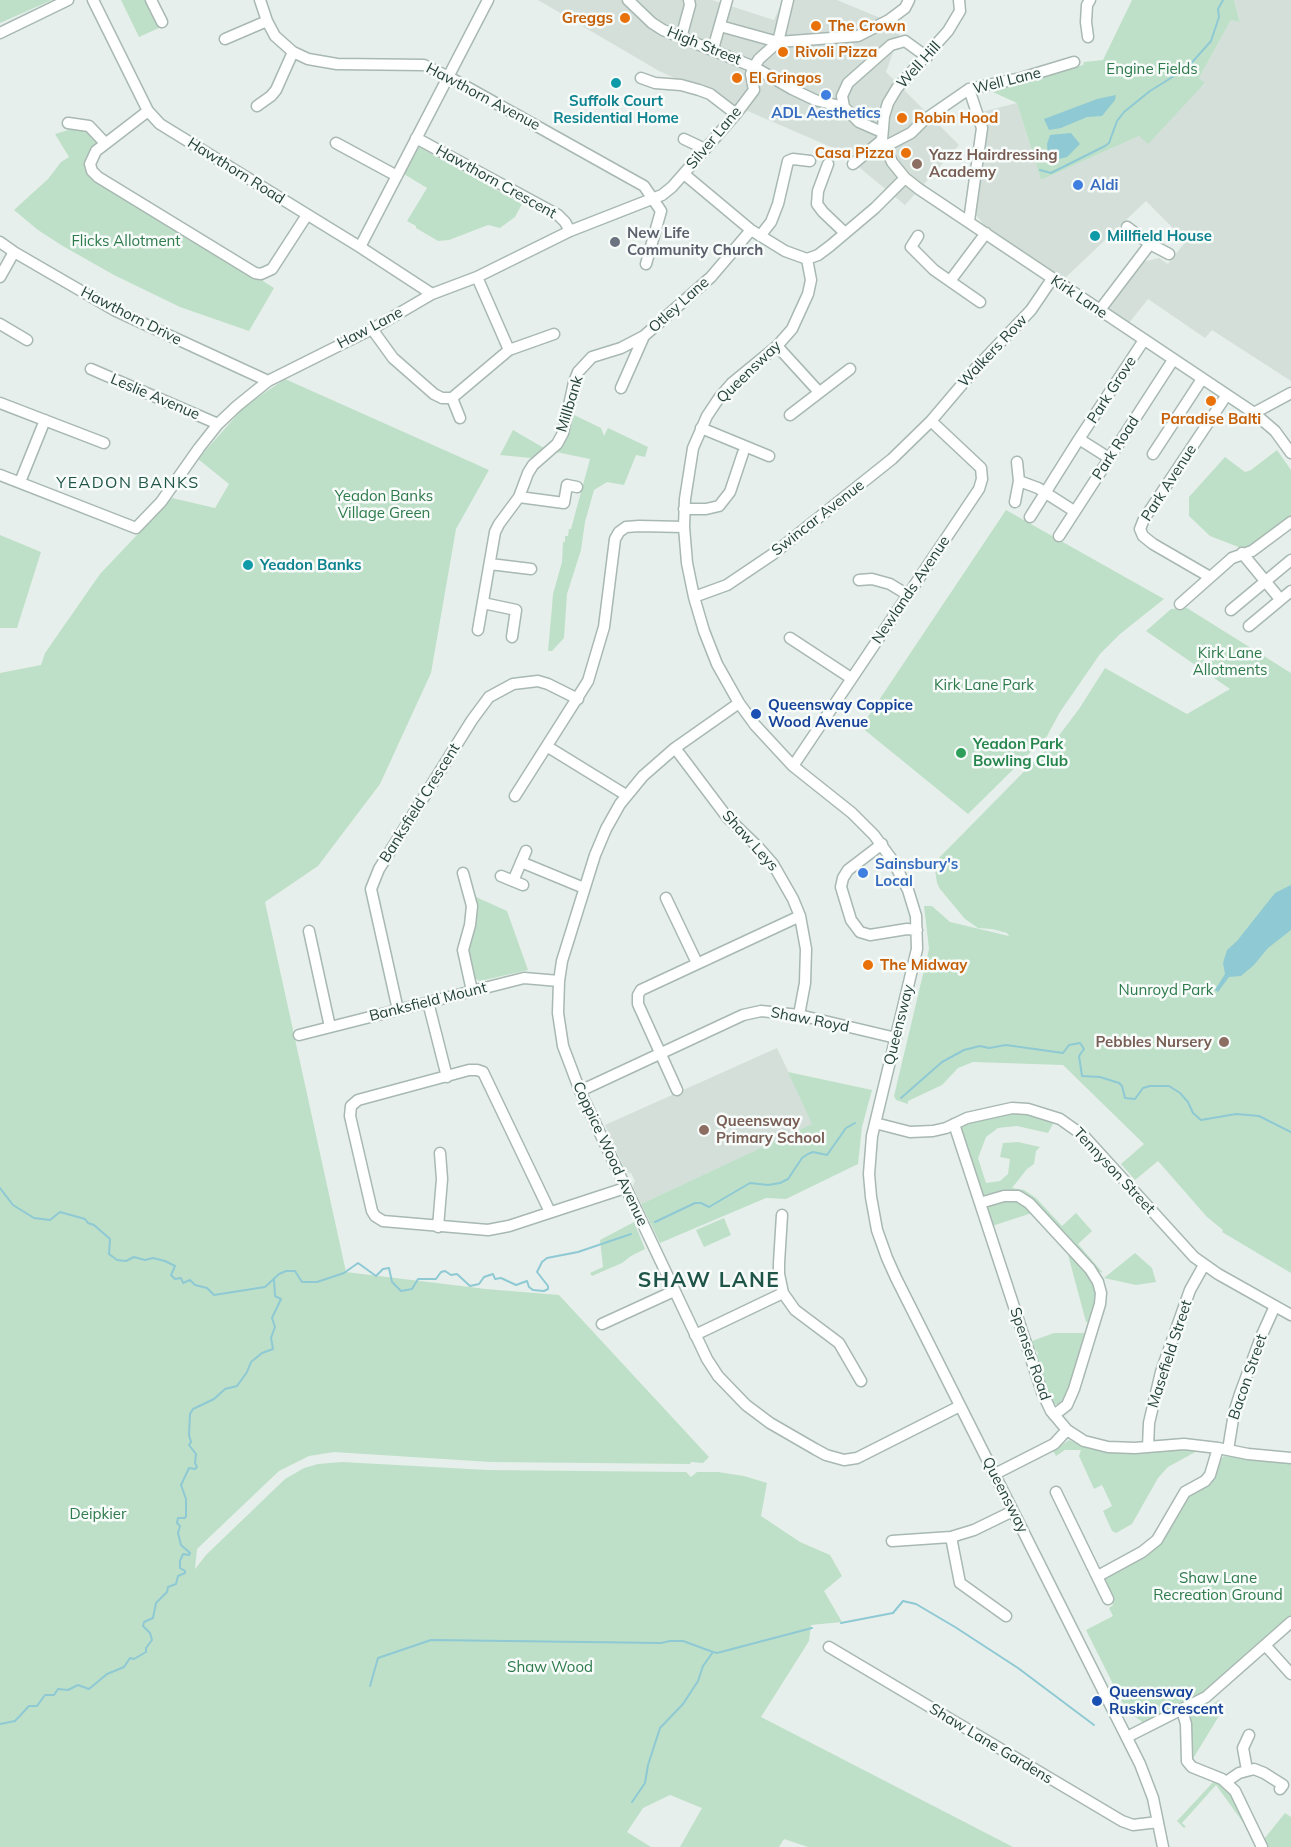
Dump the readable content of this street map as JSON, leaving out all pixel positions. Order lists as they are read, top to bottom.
{
  "streets": {
    "street": [
      "High Street",
      "Well Hill",
      "Well Lane",
      "Hawthorn Avenue",
      "Silver Lane",
      "Hawthorn Road",
      "Hawthorn Crescent",
      "Kirk Lane",
      "Otley Lane",
      "Hawthorn Drive",
      "Haw Lane",
      "Walkers Row",
      "Queensway",
      "Park Grove",
      "Leslie Avenue",
      "Millbank",
      "Park Road",
      "Park Avenue",
      "Swincar Avenue",
      "Newlands Avenue",
      "Banksfield Crescent",
      "Shaw Leys",
      "Banksfield Mount",
      "Shaw Royd",
      "Coppice Wood Avenue",
      "Tennyson Street",
      "Spenser Road",
      "Masefield Street",
      "Bacon Street",
      "Shaw Lane Gardens"
    ]
  },
  "crossings": [
    ["High Street", "Silver Lane"],
    ["Well Hill", "Well Lane"],
    ["Well Hill", "Kirk Lane"],
    ["Well Lane", "Kirk Lane"],
    ["Hawthorn Avenue", "Silver Lane"],
    ["Hawthorn Avenue", "Haw Lane"],
    ["Silver Lane", "Haw Lane"],
    ["Hawthorn Road", "Haw Lane"],
    ["Hawthorn Crescent", "Haw Lane"],
    ["Kirk Lane", "Walkers Row"],
    ["Kirk Lane", "Park Grove"],
    ["Kirk Lane", "Park Road"],
    ["Kirk Lane", "Park Avenue"],
    ["Otley Lane", "Millbank"],
    ["Hawthorn Drive", "Haw Lane"],
    ["Haw Lane", "Leslie Avenue"],
    ["Walkers Row", "Swincar Avenue"],
    ["Walkers Row", "Newlands Avenue"],
    ["Queensway", "Swincar Avenue"],
    ["Queensway", "Newlands Avenue"],
    ["Queensway", "Shaw Royd"],
    ["Queensway", "Coppice Wood Avenue"],
    ["Queensway", "Tennyson Street"],
    ["Queensway", "Shaw Lane Gardens"],
    ["Park Grove", "Park Road"],
    ["Swincar Avenue", "Newlands Avenue"],
    ["Banksfield Crescent", "Banksfield Mount"],
    ["Shaw Leys", "Shaw Royd"],
    ["Shaw Leys", "Coppice Wood Avenue"],
    ["Banksfield Mount", "Coppice Wood Avenue"],
    ["Shaw Royd", "Coppice Wood Avenue"],
    ["Tennyson Street", "Spenser Road"],
    ["Tennyson Street", "Masefield Street"],
    ["Tennyson Street", "Bacon Street"],
    ["Spenser Road", "Masefield Street"],
    ["Spenser Road", "Bacon Street"]
  ],
  "districts": ["YEADON BANKS", "SHAW LANE"],
  "parks": [
    "Engine Fields",
    "Flicks Allotment",
    "Yeadon Banks Village Green",
    "Kirk Lane Allotments",
    "Kirk Lane Park",
    "Nunroyd Park",
    "Deipkier",
    "Shaw Lane Recreation Ground",
    "Shaw Wood"
  ],
  "places": [
    "Greggs",
    "The Crown",
    "Rivoli Pizza",
    "El Gringos",
    "Suffolk Court Residential Home",
    "ADL Aesthetics",
    "Robin Hood",
    "Casa Pizza",
    "Yazz Hairdressing Academy",
    "Aldi",
    "Millfield House",
    "New Life Community Church",
    "Paradise Balti",
    "Yeadon Banks",
    "Queensway Coppice Wood Avenue",
    "Yeadon Park Bowling Club",
    "Sainsbury's Local",
    "The Midway",
    "Pebbles Nursery",
    "Queensway Primary School",
    "Queensway Ruskin Crescent"
  ]
}
